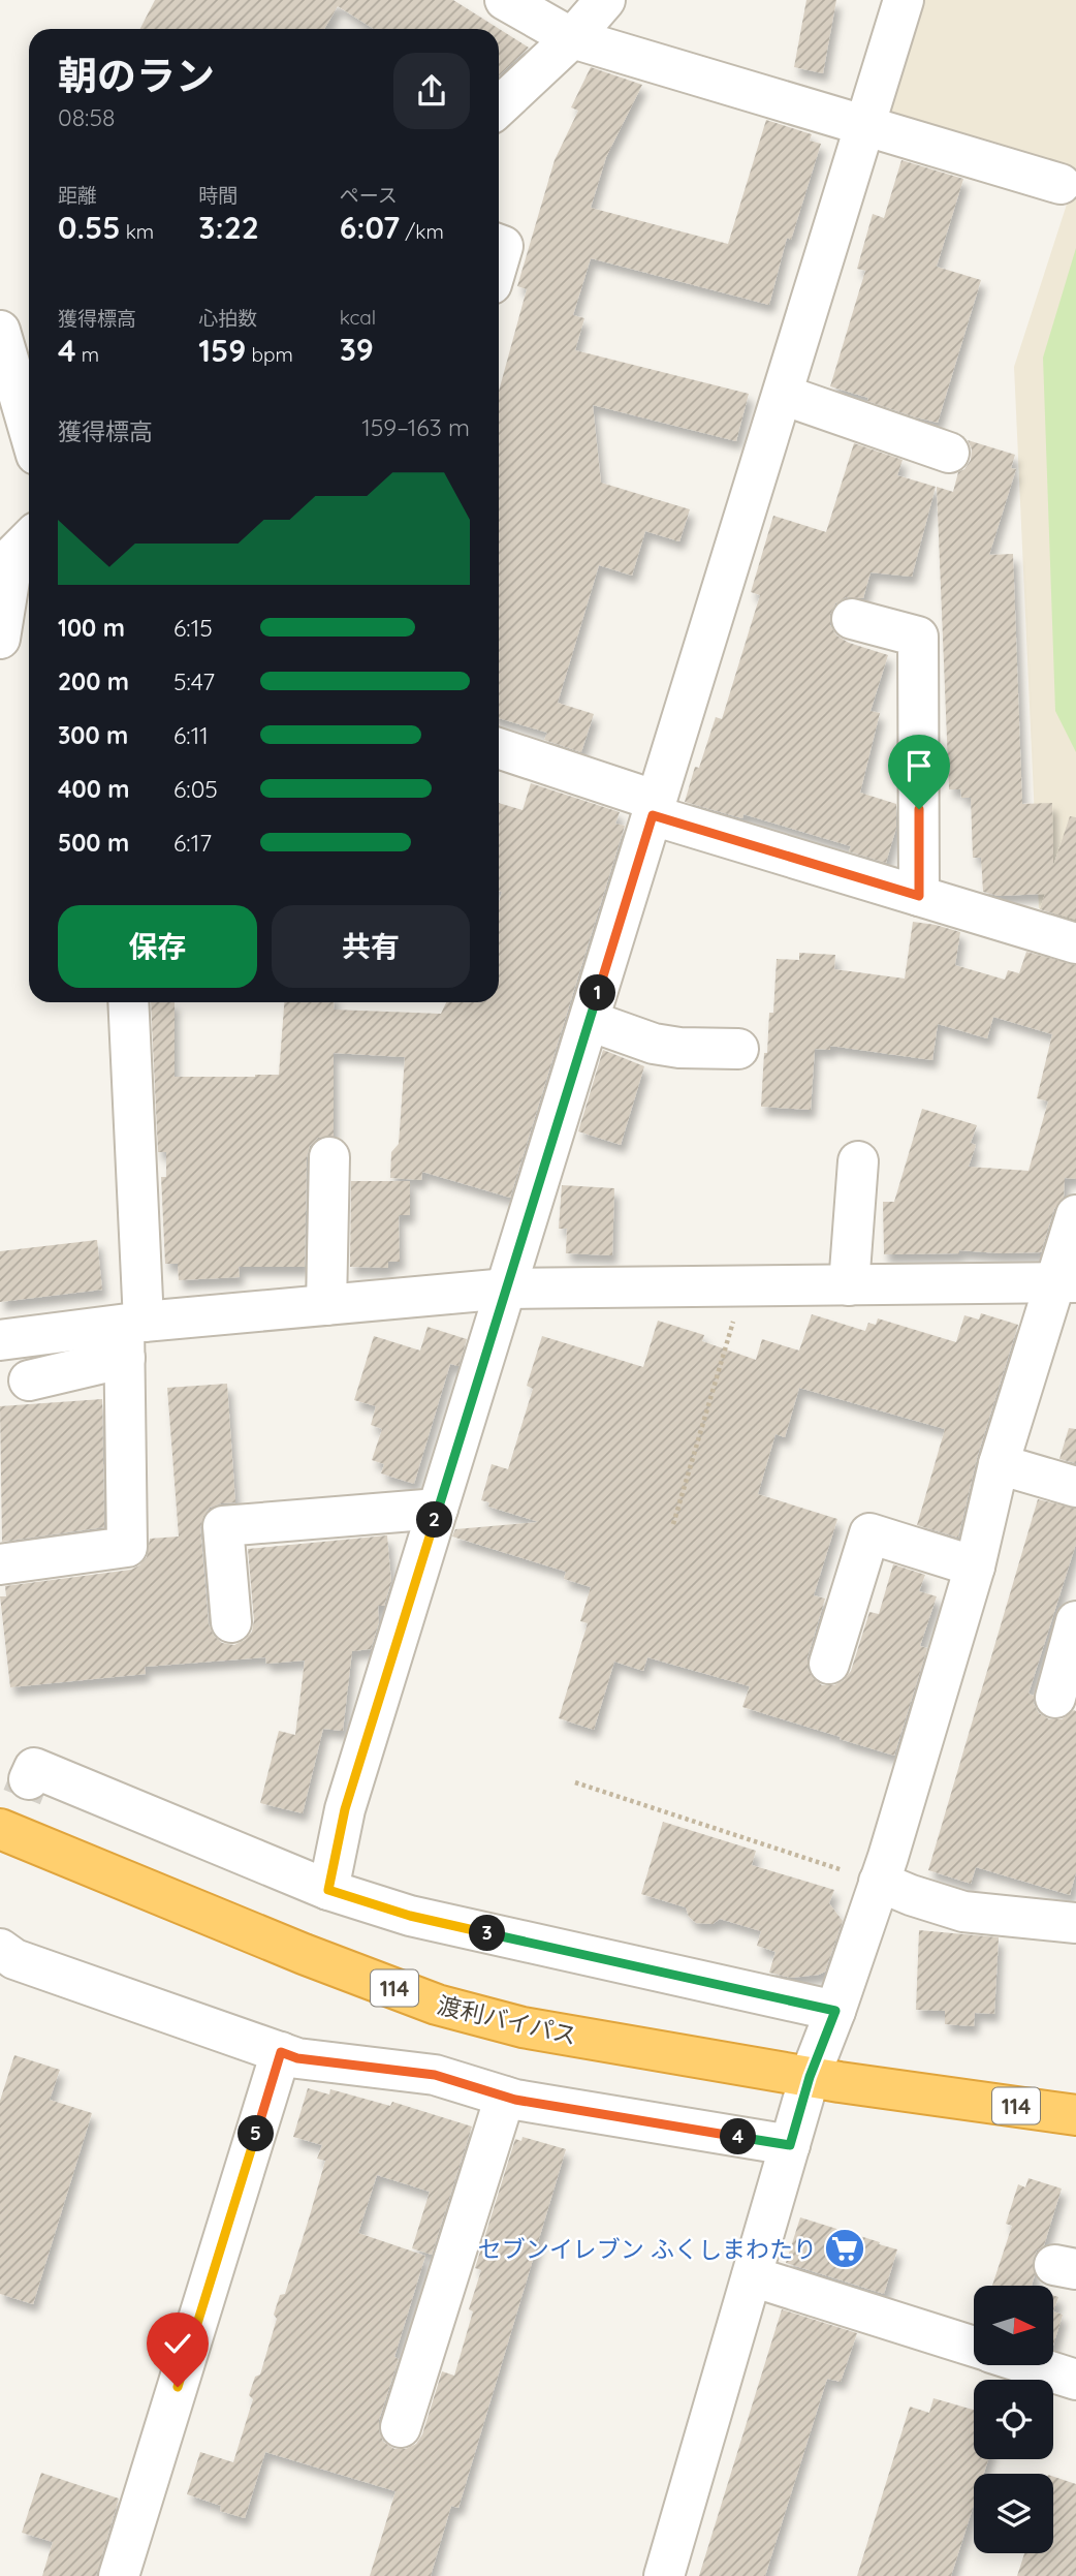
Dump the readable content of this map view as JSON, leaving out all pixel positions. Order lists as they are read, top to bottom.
{
  "streets": {
    "highway": ["114", "渡利バイパス"]
  },
  "places": {
    "supermarket": ["セブンイレブン ふくしまわたり"]
  },
  "north": "right",
  "page": {
    "heading": ["朝のラン", "08:58"],
    "stats": [
      ["距離", "0.55 km"],
      ["時間", "3:22"],
      ["ペース", "6:07 /km"],
      ["獲得標高", "4 m"],
      ["心拍数", "159 bpm"],
      ["kcal", "39"]
    ],
    "chart": ["獲得標高", "159–163 m"],
    "list": [
      {
        "name": "100 m",
        "note": "6:15"
      },
      {
        "name": "200 m",
        "note": "5:47"
      },
      {
        "name": "300 m",
        "note": "6:11"
      },
      {
        "name": "400 m",
        "note": "6:05"
      },
      {
        "name": "500 m",
        "note": "6:17"
      }
    ],
    "buttons": ["保存", "共有"],
    "pins": [
      "1",
      "2",
      "3",
      "5",
      "4"
    ]
  }
}
